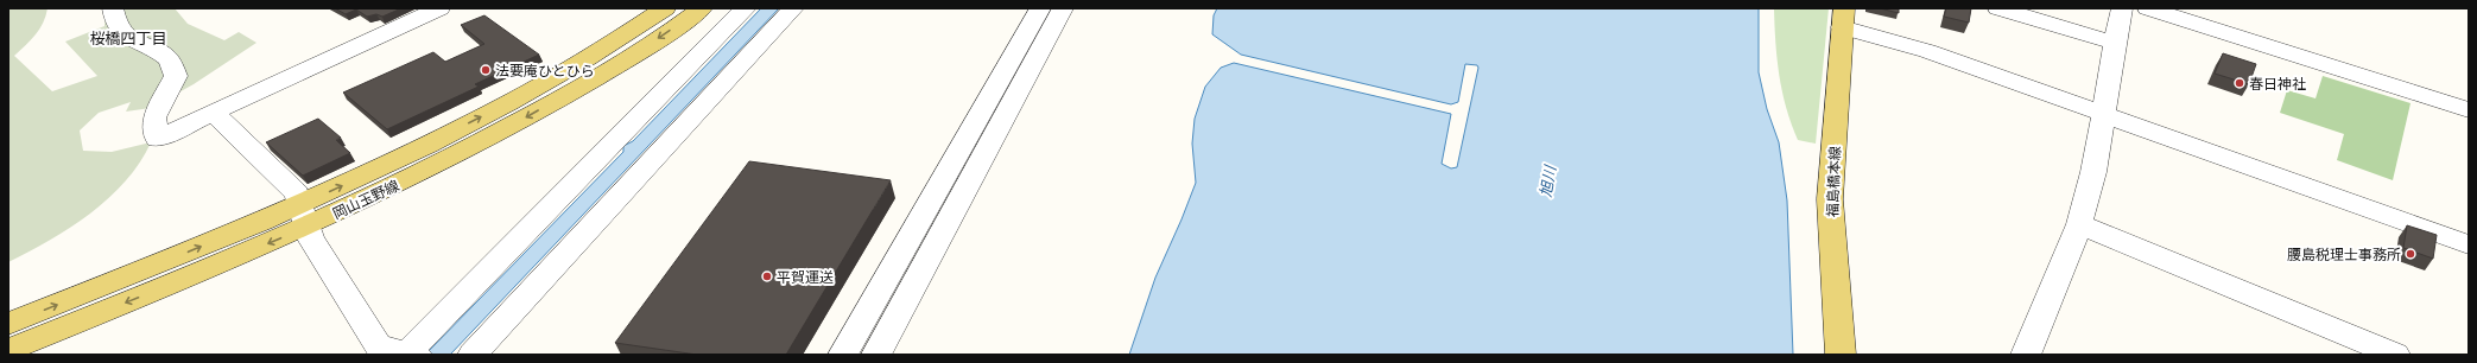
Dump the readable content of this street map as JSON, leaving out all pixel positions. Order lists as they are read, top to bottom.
{
  "streets": {
    "main road": ["福島橋本線", "岡山玉野線"]
  },
  "districts": ["桜橋四丁目"],
  "water": ["旭川"],
  "places": [
    "法要庵ひとひら",
    "春日神社",
    "腰島税理士事務所",
    "平賀運送"
  ]
}
